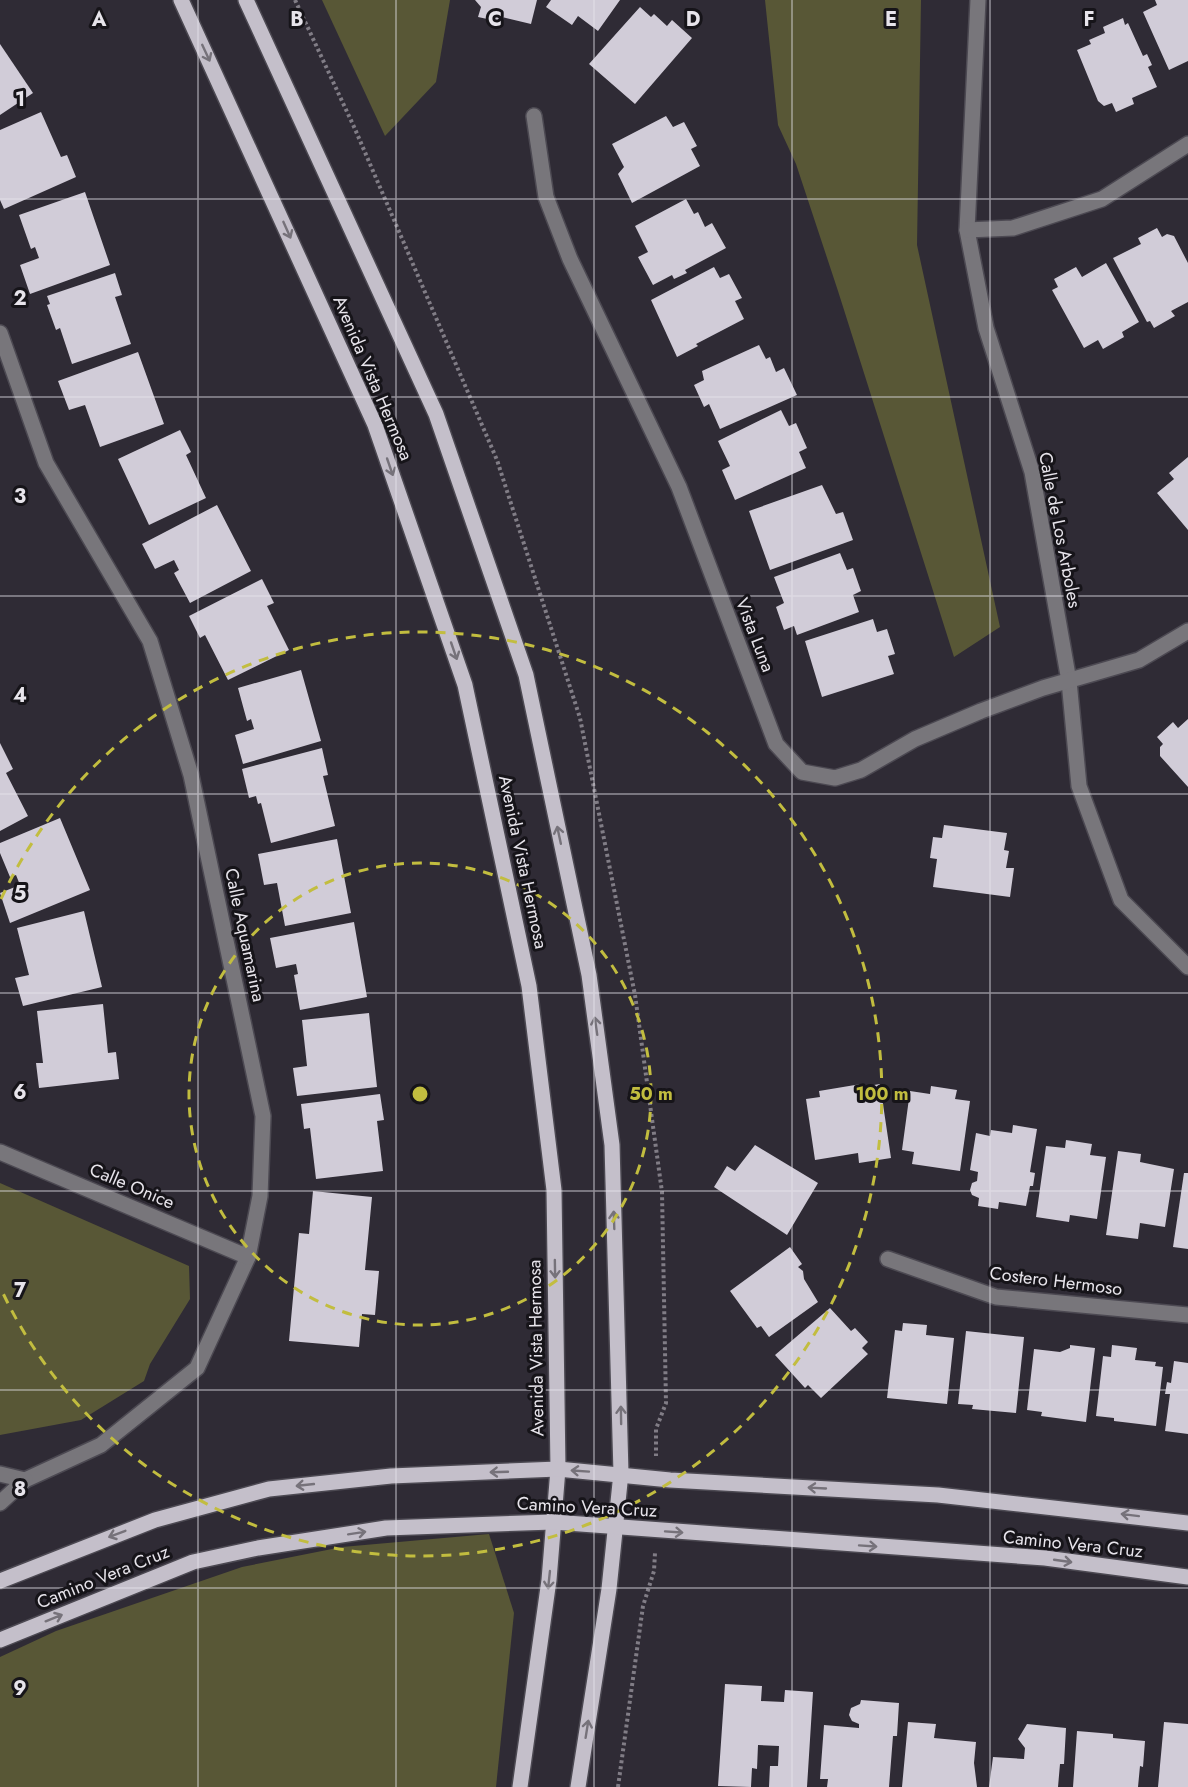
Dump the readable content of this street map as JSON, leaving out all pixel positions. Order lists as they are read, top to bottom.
{
  "streets": {
    "main road": ["Avenida Vista Hermosa", "Camino Vera Cruz"],
    "street": [
      "Calle de Los Arboles",
      "Vista Luna",
      "Calle Aquamarina",
      "Calle Onice",
      "Costero Hermoso"
    ]
  },
  "crossings": [
    ["Avenida Vista Hermosa", "Camino Vera Cruz"],
    ["Calle de Los Arboles", "Vista Luna"],
    ["Calle Aquamarina", "Calle Onice"]
  ],
  "grid": {
    "columns": [
      "A",
      "B",
      "C",
      "D",
      "E",
      "F"
    ],
    "rows": [
      "1",
      "2",
      "3",
      "4",
      "5",
      "6",
      "7",
      "8",
      "9"
    ]
  },
  "rings": ["50 m", "100 m"]
}
